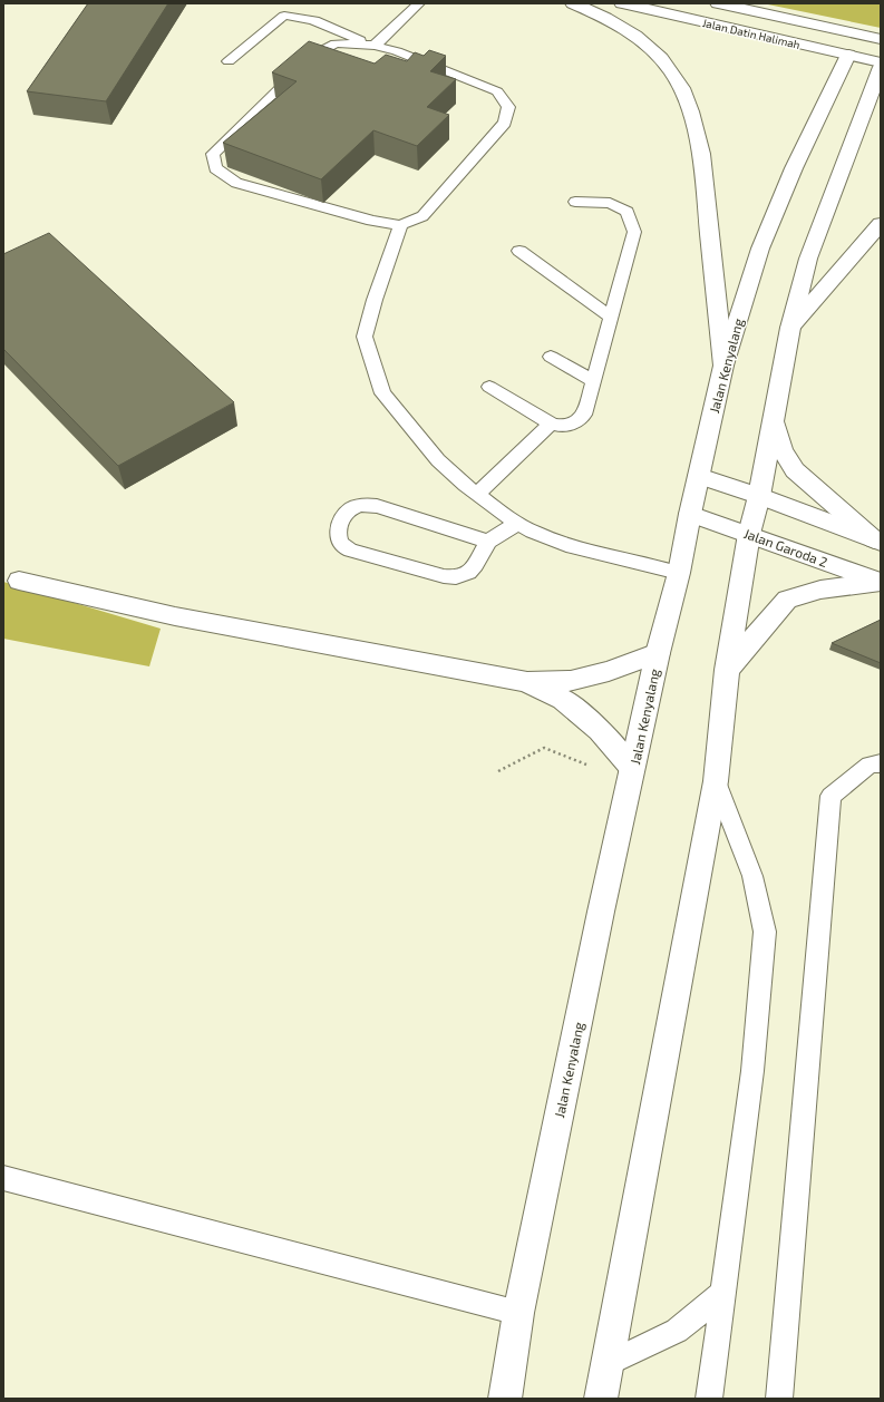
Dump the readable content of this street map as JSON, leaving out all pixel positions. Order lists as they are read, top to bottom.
{
  "streets": {
    "street": ["Jalan Datin Halimah", "Jalan Kenyalang", "Jalan Garoda 2"]
  },
  "crossings": [
    ["Jalan Datin Halimah", "Jalan Kenyalang"],
    ["Jalan Kenyalang", "Jalan Garoda 2"]
  ]
}
